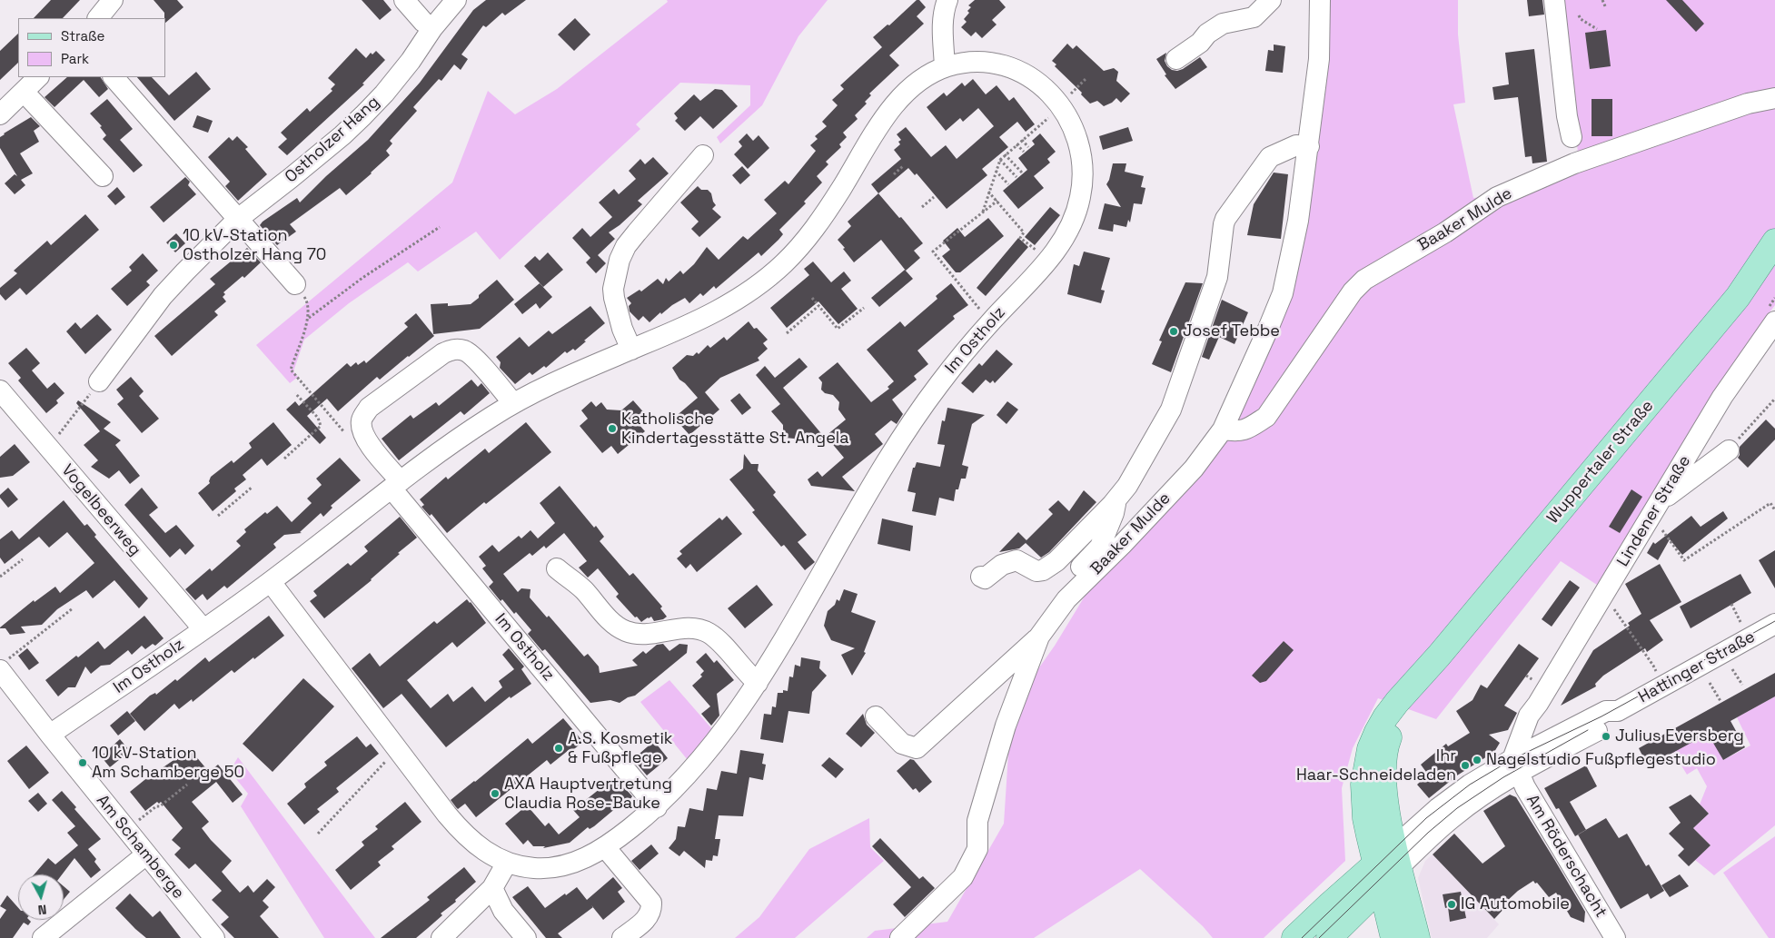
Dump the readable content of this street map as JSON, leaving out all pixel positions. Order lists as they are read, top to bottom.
{
  "streets": {
    "main road": ["Wuppertaler Straße", "Hattinger Straße"],
    "street": [
      "Ostholzer Hang",
      "Baaker Mulde",
      "Im Ostholz",
      "Vogelbeerweg",
      "Lindener Straße",
      "Am Schamberge",
      "Am Röderschacht"
    ]
  },
  "crossings": [
    ["Im Ostholz", "Vogelbeerweg"],
    ["Im Ostholz", "Am Schamberge"],
    ["Wuppertaler Straße", "Hattinger Straße"],
    ["Lindener Straße", "Hattinger Straße"],
    ["Lindener Straße", "Am Röderschacht"],
    ["Hattinger Straße", "Am Röderschacht"]
  ],
  "places": [
    "10 kV-Station Ostholzer Hang 70",
    "Josef Tebbe",
    "Katholische Kindertagesstätte St. Angela",
    "Julius Eversberg",
    "A.S. Kosmetik & Fußpflege",
    "Nagelstudio Fußpflegestudio",
    "10 kV-Station Am Schamberge 50",
    "Ihr Haar-Schneideladen",
    "AXA Hauptvertretung Claudia Rose-Bauke",
    "IG Automobile"
  ],
  "legend": ["Straße", "Park"],
  "north": "bottom"
}
